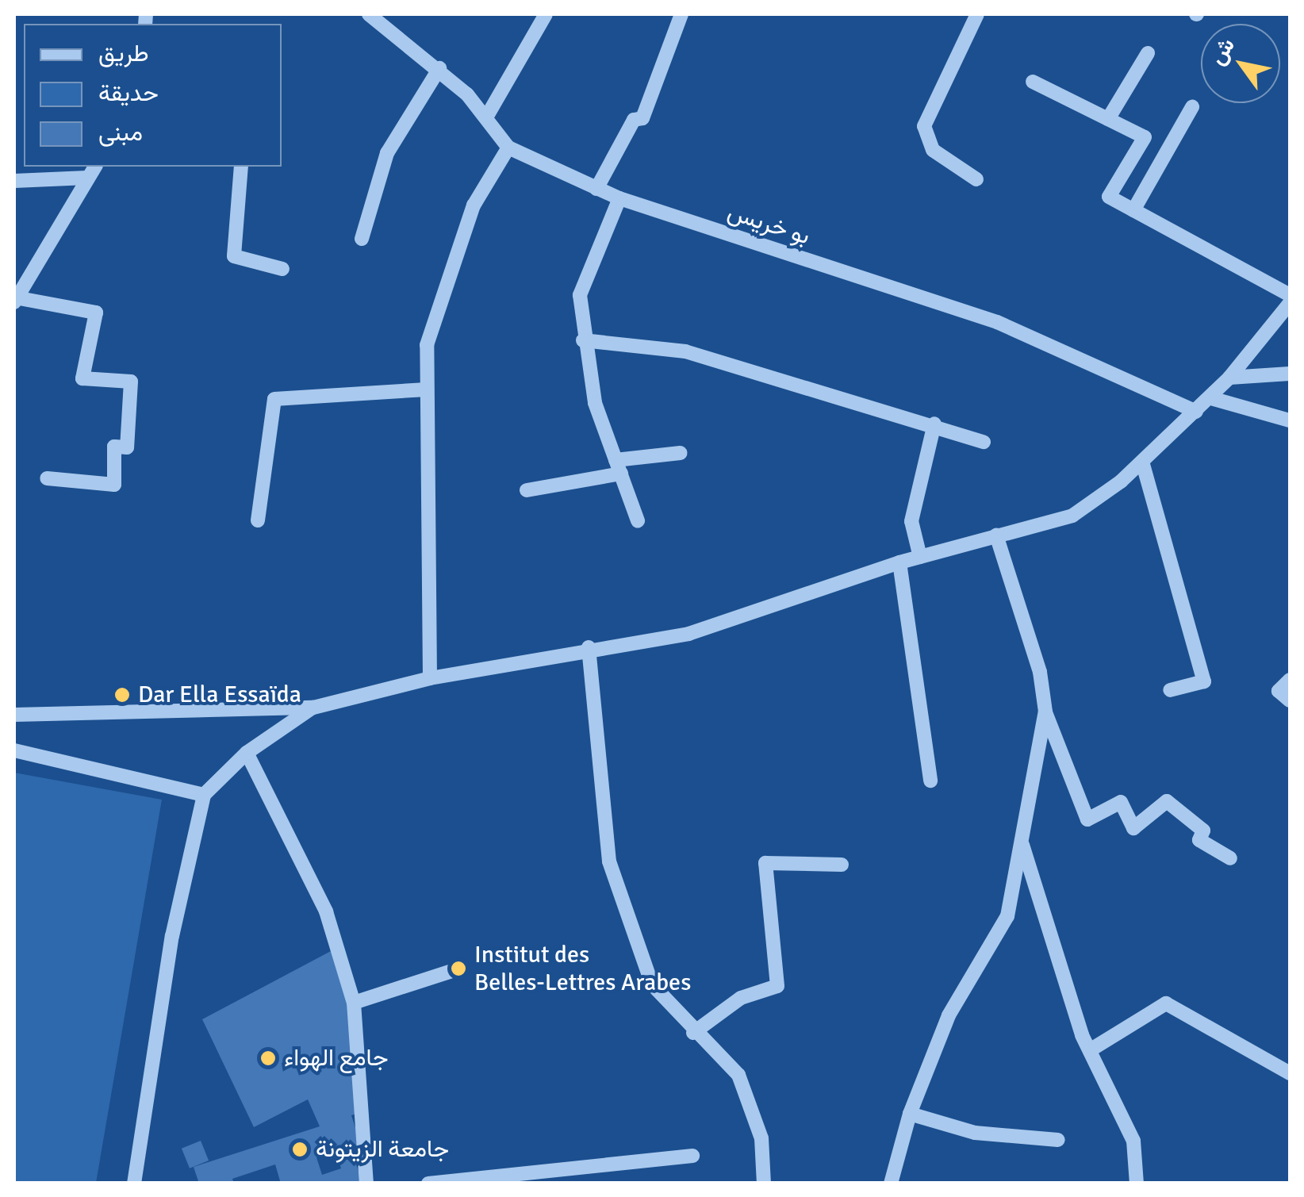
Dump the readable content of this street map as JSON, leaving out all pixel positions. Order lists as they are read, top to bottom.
{
  "streets": {
    "street": ["بو خريس"]
  },
  "places": [
    "Dar Ella Essaïda",
    "Institut des Belles-Lettres Arabes",
    "جامع الهواء",
    "جامعة الزيتونة"
  ],
  "legend": ["طريق", "حديقة", "مبنى"],
  "north": "top left"
}
